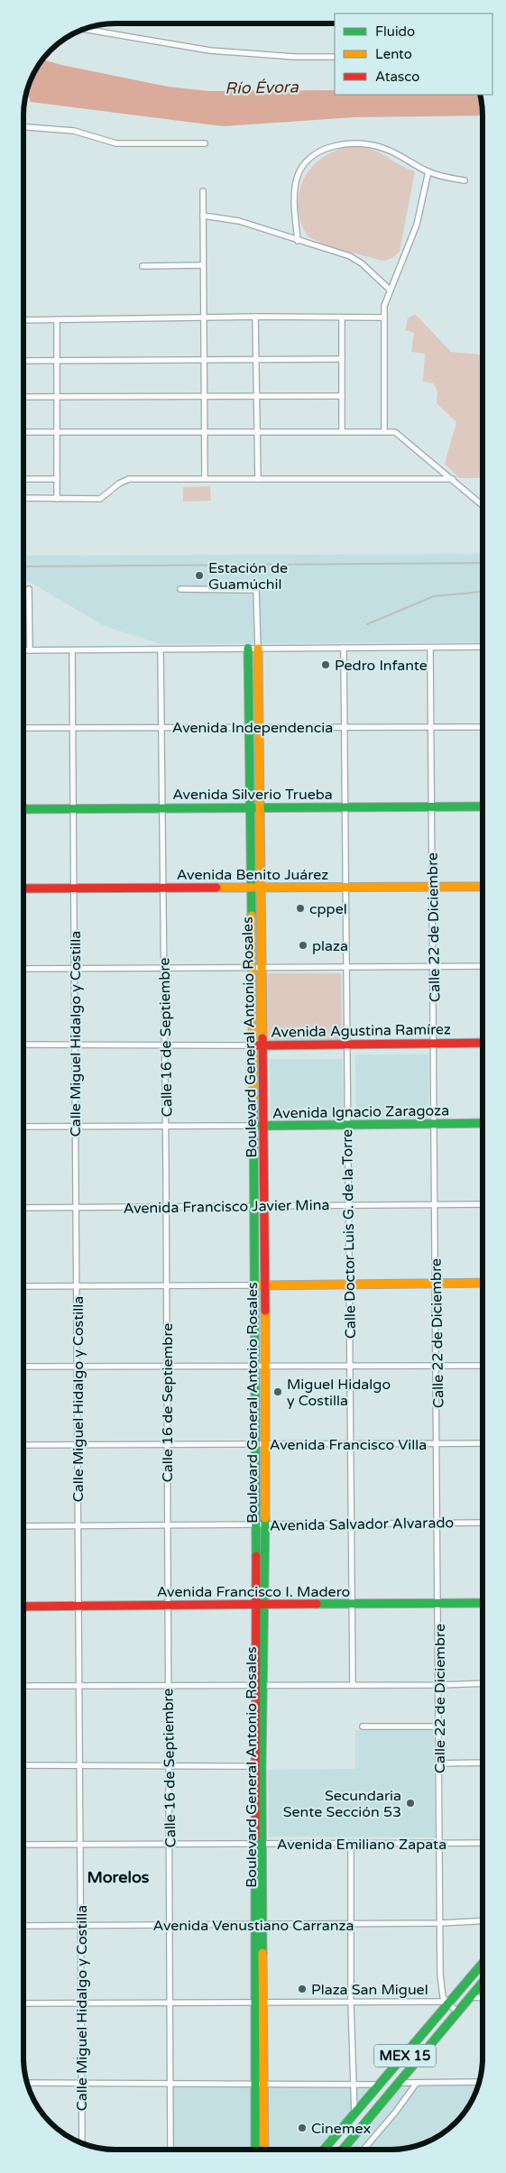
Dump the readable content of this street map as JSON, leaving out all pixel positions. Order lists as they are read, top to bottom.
{
  "streets": {
    "street": [
      "Avenida Independencia",
      "Avenida Silverio Trueba",
      "Avenida Benito Juárez",
      "Calle 22 de Diciembre",
      "Avenida Agustina Ramírez",
      "Calle Miguel Hidalgo y Costilla",
      "Calle 16 de Septiembre",
      "Boulevard General Antonio Rosales",
      "Avenida Ignacio Zaragoza",
      "Avenida Francisco Javier Mina",
      "Calle Doctor Luis G. de la Torre",
      "Avenida Francisco Villa",
      "Avenida Salvador Alvarado",
      "Avenida Francisco I. Madero",
      "Avenida Emiliano Zapata",
      "Avenida Venustiano Carranza",
      "MEX 15"
    ]
  },
  "crossings": [
    ["Avenida Independencia", "Calle 22 de Diciembre"],
    ["Avenida Independencia", "Calle Miguel Hidalgo y Costilla"],
    ["Avenida Independencia", "Calle 16 de Septiembre"],
    ["Avenida Independencia", "Boulevard General Antonio Rosales"],
    ["Avenida Independencia", "Calle Doctor Luis G. de la Torre"],
    ["Avenida Silverio Trueba", "Calle 22 de Diciembre"],
    ["Avenida Silverio Trueba", "Calle Miguel Hidalgo y Costilla"],
    ["Avenida Silverio Trueba", "Calle 16 de Septiembre"],
    ["Avenida Silverio Trueba", "Boulevard General Antonio Rosales"],
    ["Avenida Silverio Trueba", "Calle Doctor Luis G. de la Torre"],
    ["Avenida Benito Juárez", "Calle 22 de Diciembre"],
    ["Avenida Benito Juárez", "Calle Miguel Hidalgo y Costilla"],
    ["Avenida Benito Juárez", "Calle 16 de Septiembre"],
    ["Avenida Benito Juárez", "Boulevard General Antonio Rosales"],
    ["Avenida Benito Juárez", "Calle Doctor Luis G. de la Torre"],
    ["Calle 22 de Diciembre", "Avenida Agustina Ramírez"],
    ["Calle 22 de Diciembre", "Avenida Ignacio Zaragoza"],
    ["Calle 22 de Diciembre", "Avenida Francisco Javier Mina"],
    ["Calle 22 de Diciembre", "Avenida Francisco Villa"],
    ["Calle 22 de Diciembre", "Avenida Salvador Alvarado"],
    ["Calle 22 de Diciembre", "Avenida Francisco I. Madero"],
    ["Calle 22 de Diciembre", "Avenida Emiliano Zapata"],
    ["Calle 22 de Diciembre", "Avenida Venustiano Carranza"],
    ["Calle 22 de Diciembre", "MEX 15"],
    ["Avenida Agustina Ramírez", "Calle Miguel Hidalgo y Costilla"],
    ["Avenida Agustina Ramírez", "Calle 16 de Septiembre"],
    ["Avenida Agustina Ramírez", "Boulevard General Antonio Rosales"],
    ["Avenida Agustina Ramírez", "Calle Doctor Luis G. de la Torre"],
    ["Calle Miguel Hidalgo y Costilla", "Avenida Ignacio Zaragoza"],
    ["Calle Miguel Hidalgo y Costilla", "Avenida Francisco Javier Mina"],
    ["Calle Miguel Hidalgo y Costilla", "Avenida Francisco Villa"],
    ["Calle Miguel Hidalgo y Costilla", "Avenida Salvador Alvarado"],
    ["Calle Miguel Hidalgo y Costilla", "Avenida Francisco I. Madero"],
    ["Calle Miguel Hidalgo y Costilla", "Avenida Emiliano Zapata"],
    ["Calle Miguel Hidalgo y Costilla", "Avenida Venustiano Carranza"],
    ["Calle 16 de Septiembre", "Avenida Ignacio Zaragoza"],
    ["Calle 16 de Septiembre", "Avenida Francisco Javier Mina"],
    ["Calle 16 de Septiembre", "Avenida Francisco Villa"],
    ["Calle 16 de Septiembre", "Avenida Salvador Alvarado"],
    ["Calle 16 de Septiembre", "Avenida Francisco I. Madero"],
    ["Calle 16 de Septiembre", "Avenida Emiliano Zapata"],
    ["Calle 16 de Septiembre", "Avenida Venustiano Carranza"],
    ["Boulevard General Antonio Rosales", "Avenida Ignacio Zaragoza"],
    ["Boulevard General Antonio Rosales", "Avenida Francisco Javier Mina"],
    ["Boulevard General Antonio Rosales", "Avenida Francisco Villa"],
    ["Boulevard General Antonio Rosales", "Avenida Salvador Alvarado"],
    ["Boulevard General Antonio Rosales", "Avenida Francisco I. Madero"],
    ["Boulevard General Antonio Rosales", "Avenida Emiliano Zapata"],
    ["Boulevard General Antonio Rosales", "Avenida Venustiano Carranza"],
    ["Avenida Ignacio Zaragoza", "Calle Doctor Luis G. de la Torre"],
    ["Avenida Francisco Javier Mina", "Calle Doctor Luis G. de la Torre"],
    ["Calle Doctor Luis G. de la Torre", "Avenida Francisco Villa"],
    ["Calle Doctor Luis G. de la Torre", "Avenida Salvador Alvarado"],
    ["Calle Doctor Luis G. de la Torre", "Avenida Francisco I. Madero"]
  ],
  "districts": ["Morelos"],
  "water": ["Río Évora"],
  "places": [
    "Estación de Guamúchil",
    "Pedro Infante",
    "cppel",
    "plaza",
    "Miguel Hidalgo y Costilla",
    "Secundaria Sente Sección 53",
    "Plaza San Miguel",
    "Cinemex"
  ],
  "legend": ["Fluido", "Lento", "Atasco"]
}
